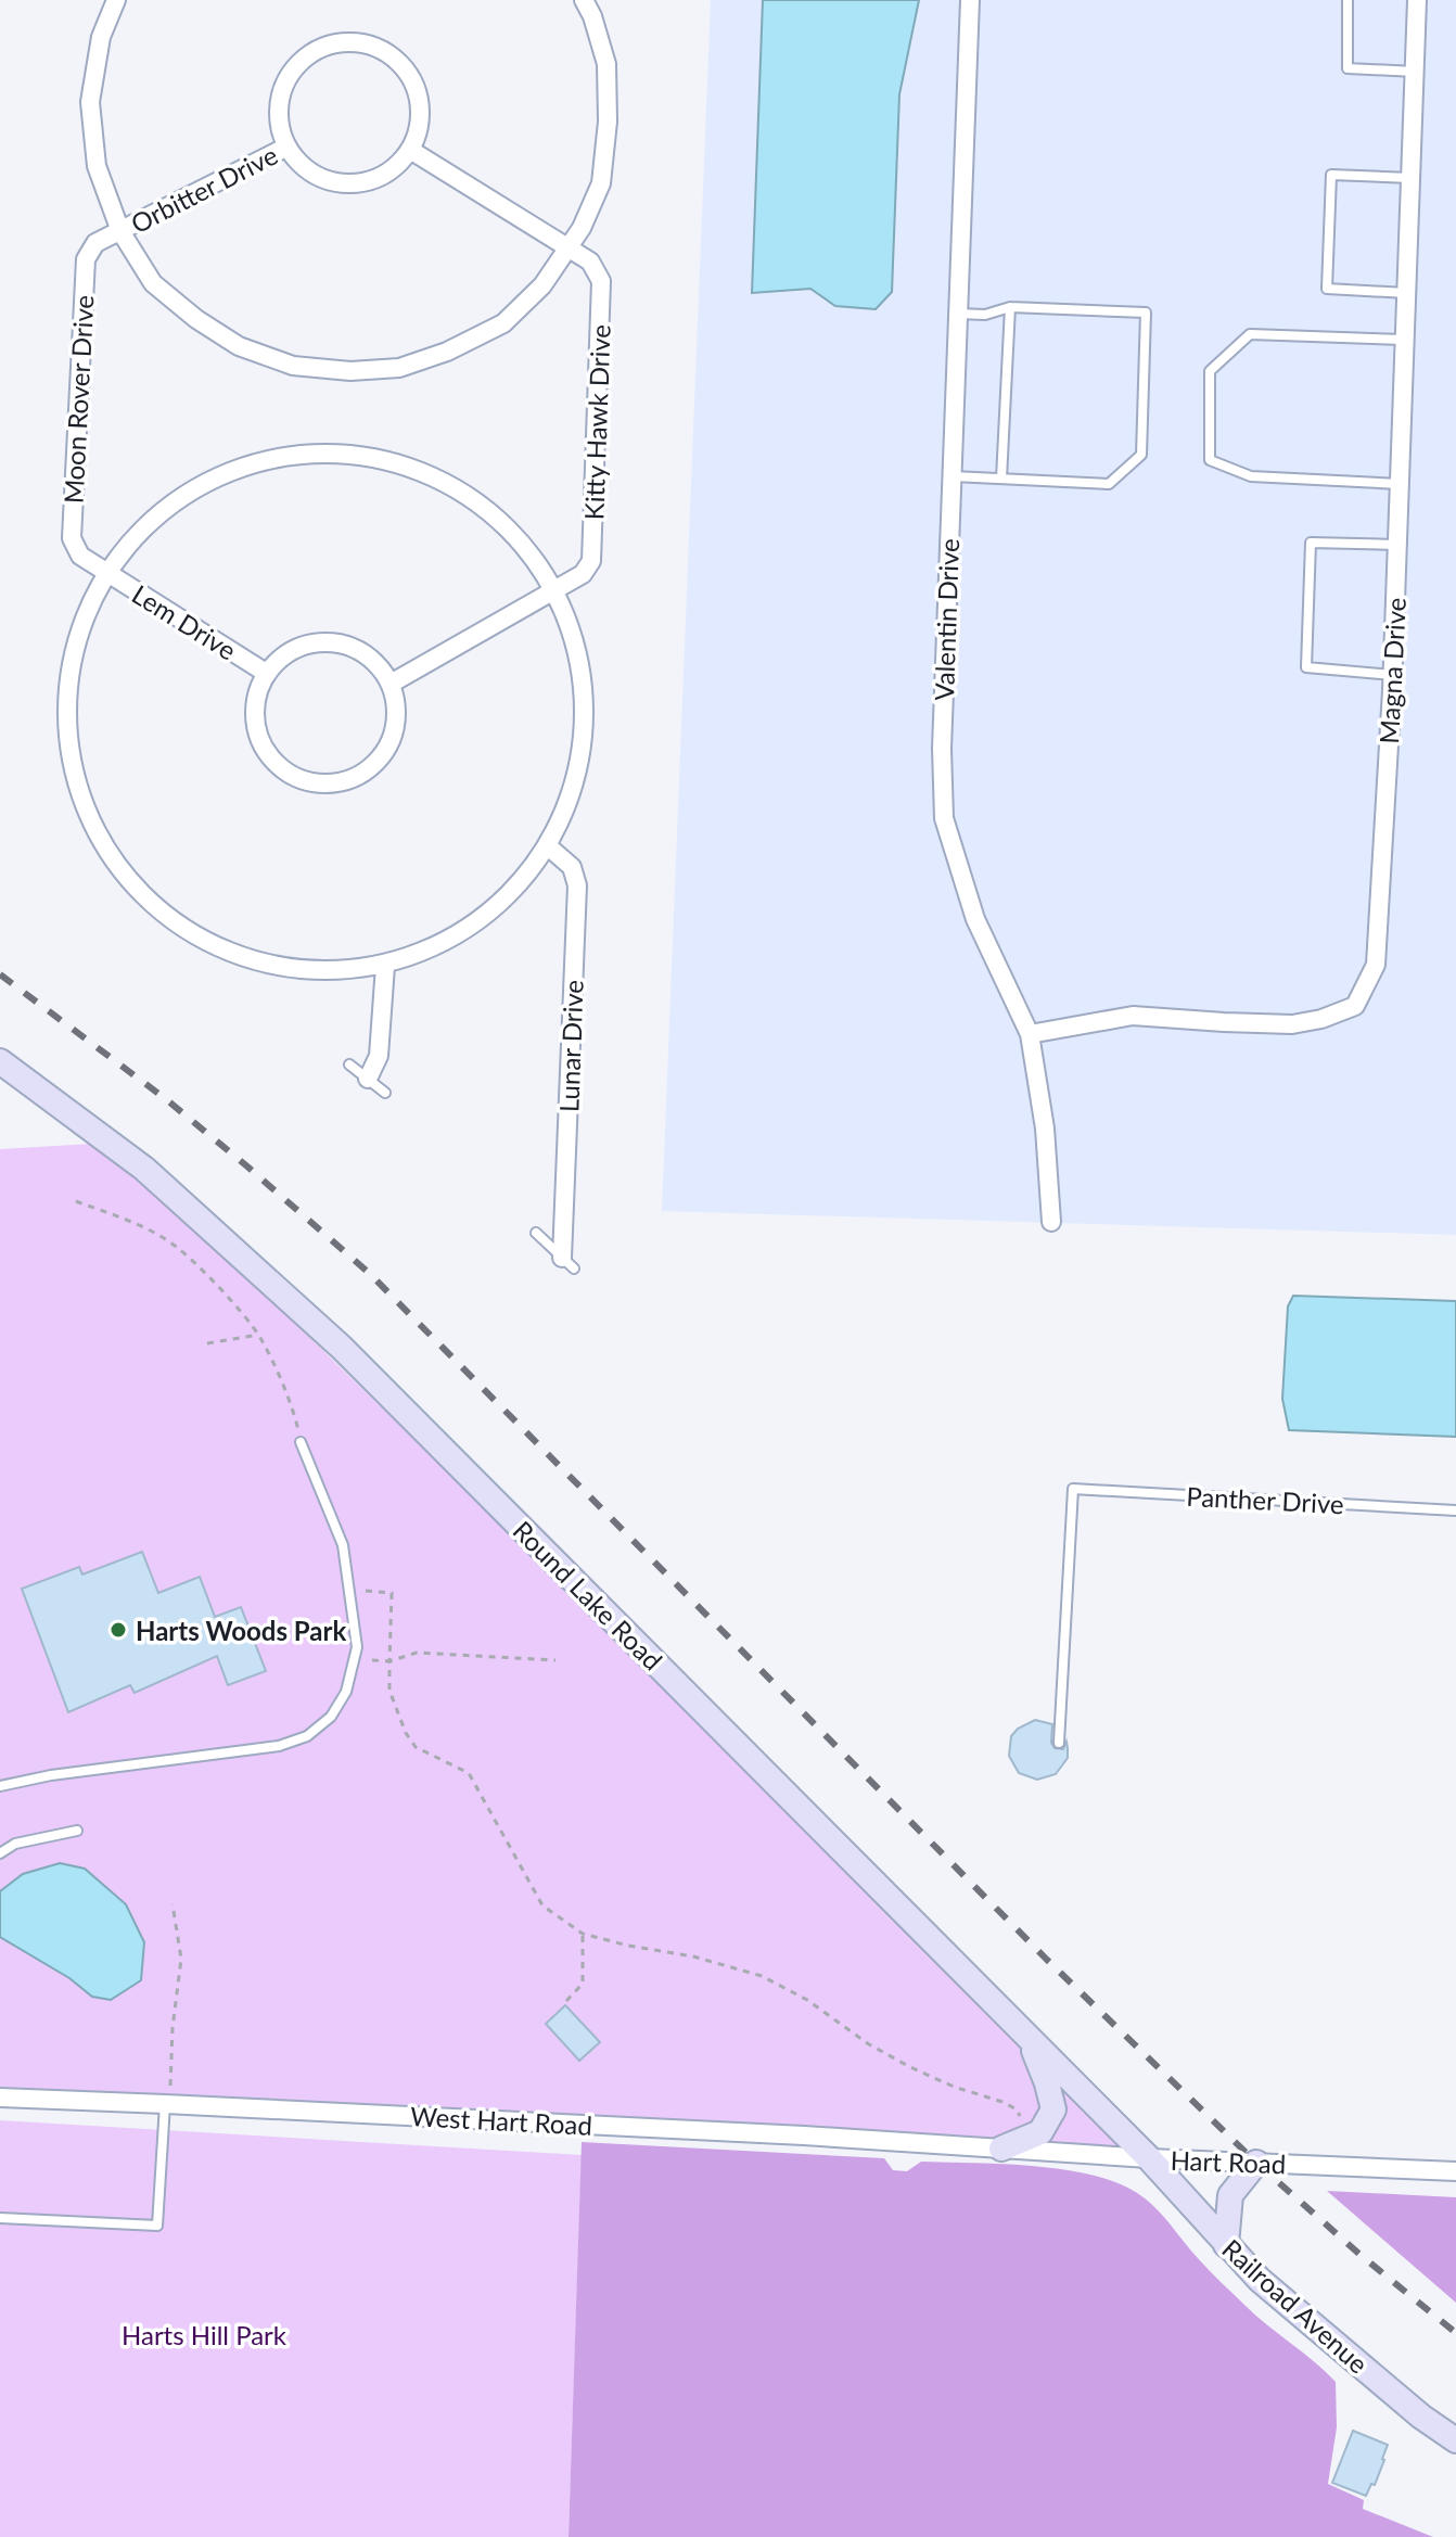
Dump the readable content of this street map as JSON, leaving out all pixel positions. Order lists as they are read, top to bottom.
{
  "streets": {
    "main road": ["Round Lake Road", "Railroad Avenue"],
    "street": [
      "Orbitter Drive",
      "Moon Rover Drive",
      "Kitty Hawk Drive",
      "Valentin Drive",
      "Lem Drive",
      "Magna Drive",
      "Lunar Drive",
      "West Hart Road",
      "Hart Road"
    ],
    "lane": ["Panther Drive"]
  },
  "crossings": [
    ["Orbitter Drive", "Moon Rover Drive"],
    ["Moon Rover Drive", "Lem Drive"],
    ["Valentin Drive", "Magna Drive"],
    ["Round Lake Road", "Hart Road"],
    ["Round Lake Road", "Railroad Avenue"],
    ["West Hart Road", "Hart Road"],
    ["Hart Road", "Railroad Avenue"]
  ],
  "parks": ["Harts Hill Park"],
  "places": ["Harts Woods Park"]
}
